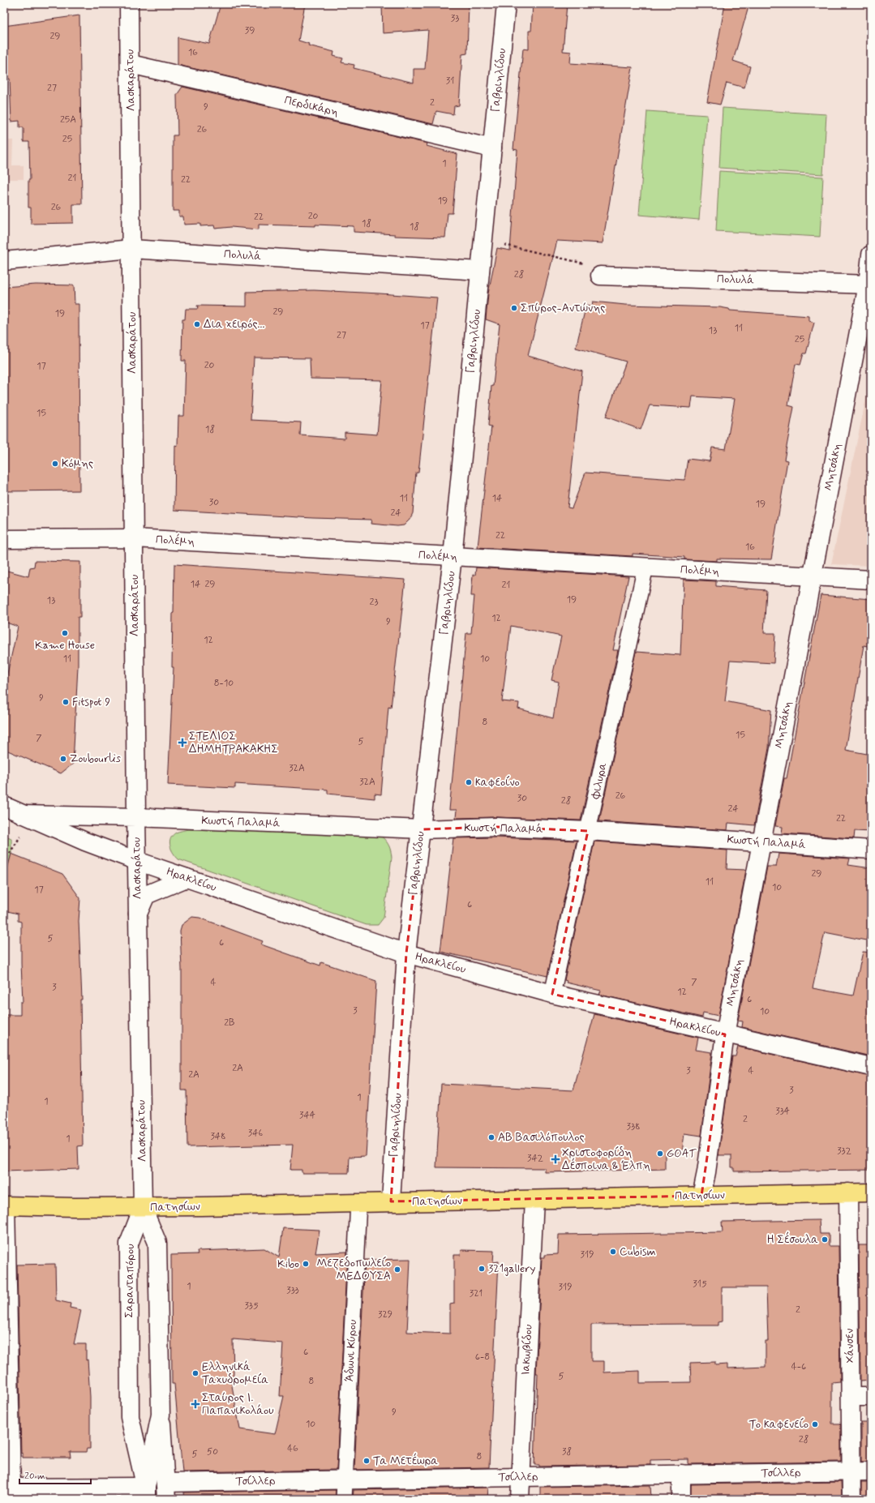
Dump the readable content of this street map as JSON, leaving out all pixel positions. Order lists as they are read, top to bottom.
{
  "streets": {
    "main road": ["Πατησίων"],
    "street": [
      "Λασκαράτου",
      "Γαβριηλίδου",
      "Περδικάρη",
      "Πολυλά",
      "Μητσάκη",
      "Πολέμη",
      "Φιλυρα",
      "Κωστή Παλαμά",
      "Ηρακλείου",
      "Σαρανταπόρου",
      "Χάνσεν",
      "Ιακωβίδου",
      "Άδωνι Κύρου",
      "Τσίλλερ"
    ]
  },
  "crossings": [
    ["Λασκαράτου", "Περδικάρη"],
    ["Λασκαράτου", "Πολυλά"],
    ["Λασκαράτου", "Πολέμη"],
    ["Λασκαράτου", "Κωστή Παλαμά"],
    ["Λασκαράτου", "Ηρακλείου"],
    ["Λασκαράτου", "Πατησίων"],
    ["Λασκαράτου", "Σαρανταπόρου"],
    ["Γαβριηλίδου", "Περδικάρη"],
    ["Γαβριηλίδου", "Πολυλά"],
    ["Γαβριηλίδου", "Πολέμη"],
    ["Γαβριηλίδου", "Κωστή Παλαμά"],
    ["Γαβριηλίδου", "Ηρακλείου"],
    ["Γαβριηλίδου", "Πατησίων"],
    ["Πολυλά", "Μητσάκη"],
    ["Μητσάκη", "Πολέμη"],
    ["Μητσάκη", "Κωστή Παλαμά"],
    ["Μητσάκη", "Ηρακλείου"],
    ["Μητσάκη", "Πατησίων"],
    ["Πολέμη", "Φιλυρα"],
    ["Φιλυρα", "Κωστή Παλαμά"],
    ["Φιλυρα", "Ηρακλείου"],
    ["Κωστή Παλαμά", "Ηρακλείου"],
    ["Πατησίων", "Σαρανταπόρου"],
    ["Πατησίων", "Χάνσεν"],
    ["Πατησίων", "Ιακωβίδου"],
    ["Πατησίων", "Άδωνι Κύρου"],
    ["Χάνσεν", "Τσίλλερ"],
    ["Ιακωβίδου", "Τσίλλερ"],
    ["Άδωνι Κύρου", "Τσίλλερ"]
  ],
  "places": {
    "other": [
      "Σπύρος-Αντώνης",
      "Δια χειρός...",
      "Κόμης",
      "Kame House",
      "Fitspot 9",
      "Zoubourlis",
      "καφεοίνο",
      "ΑΒ Βασιλόπουλος",
      "GOAT",
      "Η Σέσουλα",
      "Cubism",
      "Kibo",
      "321gallery",
      "Μεζεδοπωλείο ΜΕΔΟΥΣΑ",
      "Ελληνικά Ταχυδρομεία",
      "Το καφενείο",
      "Τα Μετέωρα"
    ],
    "health": ["ΣΤΕΛΙΟΣ ΔΗΜΗΤΡΑΚΑΚΗΣ", "Χριστοφορίδη Δέσποινα & Έλπη", "Σταύρος Ι. Παπανικολάου"]
  },
  "house_numbers": [
    "33",
    "39",
    "29",
    "16",
    "31",
    "27",
    "2",
    "9",
    "25Α",
    "26",
    "25",
    "1",
    "21",
    "22",
    "19",
    "26",
    "20",
    "22",
    "18",
    "18",
    "28",
    "29",
    "19",
    "17",
    "11",
    "13",
    "27",
    "25",
    "20",
    "17",
    "15",
    "18",
    "11",
    "14",
    "30",
    "19",
    "24",
    "22",
    "16",
    "14",
    "29",
    "21",
    "19",
    "13",
    "23",
    "12",
    "9",
    "12",
    "11",
    "10",
    "8-10",
    "9",
    "8",
    "15",
    "7",
    "5",
    "32Α",
    "32Α",
    "26",
    "30",
    "28",
    "24",
    "22",
    "29",
    "11",
    "10",
    "17",
    "6",
    "5",
    "6",
    "4",
    "7",
    "3",
    "12",
    "6",
    "3",
    "10",
    "2Β",
    "2Α",
    "3",
    "4",
    "2Α",
    "3",
    "1",
    "1",
    "334",
    "344",
    "2",
    "338",
    "346",
    "348",
    "1",
    "332",
    "342",
    "319",
    "315",
    "1",
    "319",
    "333",
    "321",
    "335",
    "2",
    "329",
    "6",
    "6-8",
    "4-6",
    "5",
    "8",
    "9",
    "10",
    "28",
    "46",
    "50",
    "38",
    "5",
    "8"
  ],
  "scale_bar": "20 m"
}
